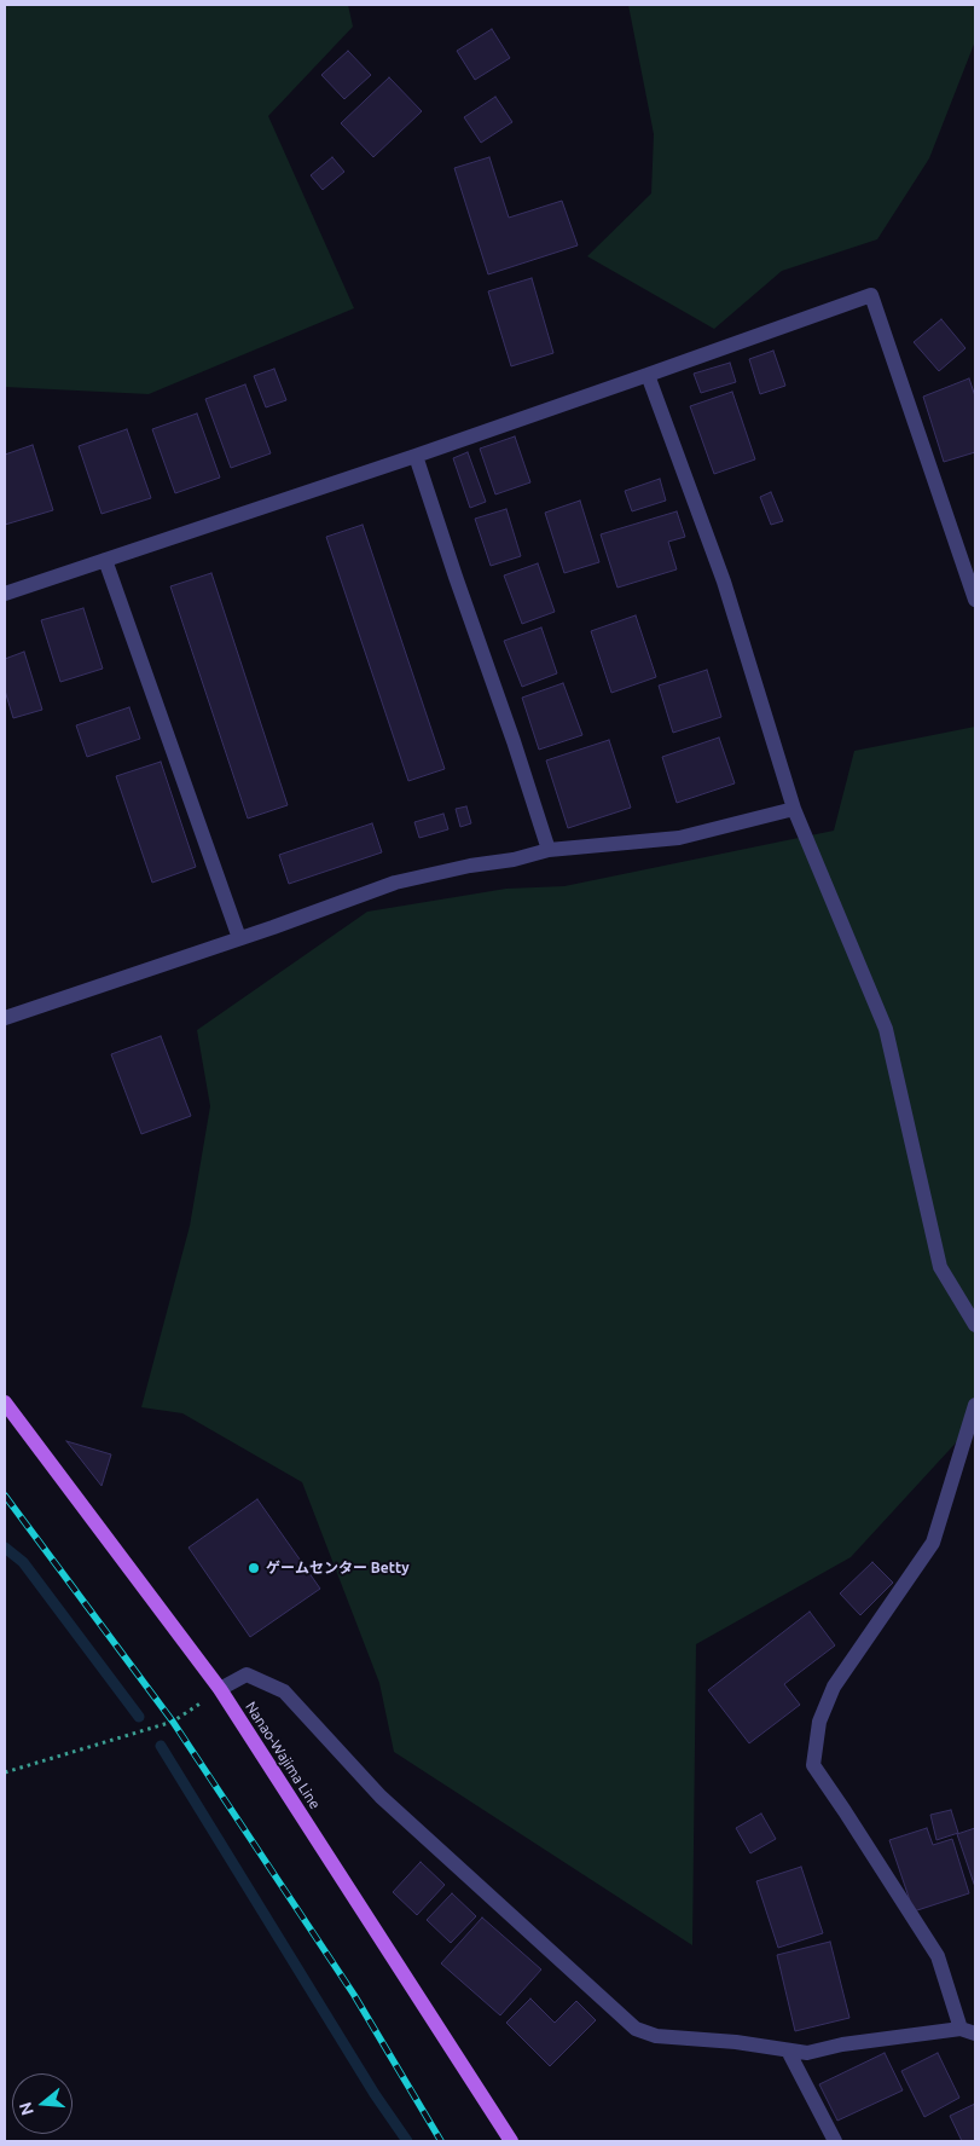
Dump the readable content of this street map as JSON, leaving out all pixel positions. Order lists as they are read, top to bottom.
{
  "streets": {
    "main road": ["Nanao-Wajima Line"]
  },
  "places": ["ゲームセンター Betty"],
  "north": "left"
}
